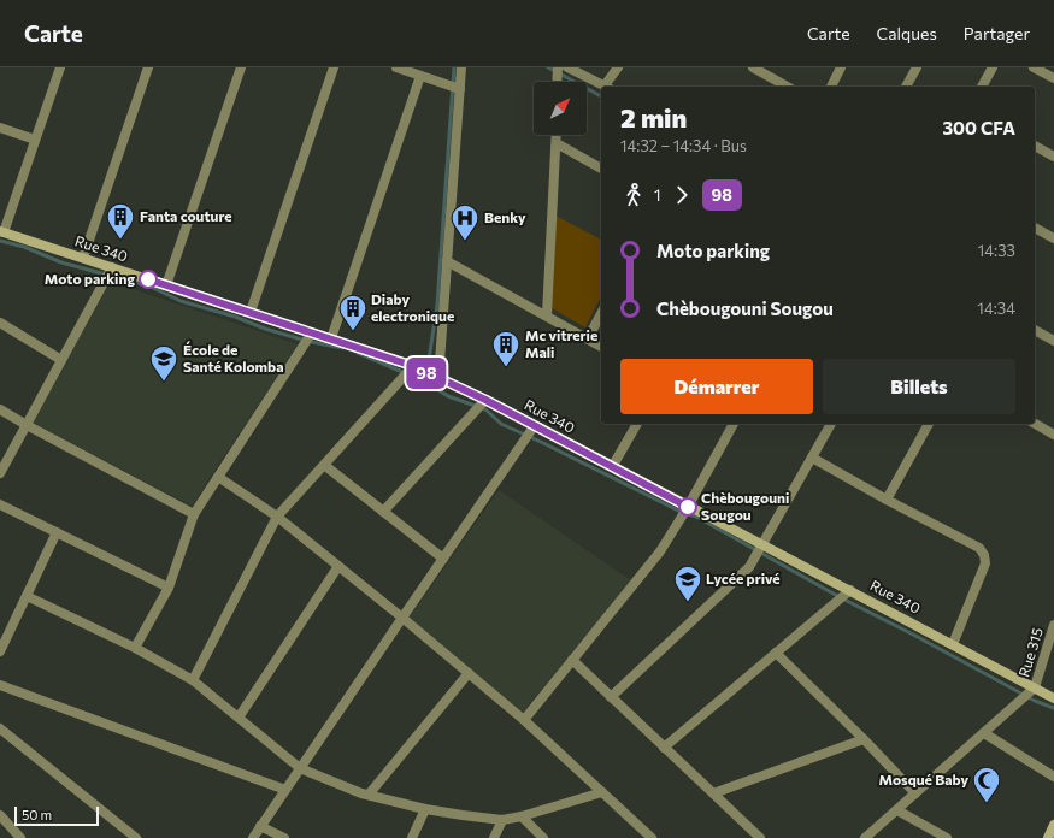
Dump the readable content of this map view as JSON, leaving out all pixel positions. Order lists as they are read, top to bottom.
{
  "streets": {
    "street": ["Rue 340", "Rue 315"]
  },
  "crossings": [
    ["Rue 340", "Rue 315"]
  ],
  "places": {
    "building": ["Fanta couture", "Diaby electronique", "Mc vitrerie Mali"],
    "hospital": ["Benky"],
    "other": ["Moto parking", "Chèbougouni Sougou"],
    "school or university": ["École de Santé Kolomba", "Lycée privé"],
    "mosque": ["Mosqué Baby"]
  },
  "lines": ["bus line 98"],
  "scale_bar": "50 m",
  "north": "top right",
  "page": {
    "header": "Carte",
    "nav": ["Carte", "Calques", "Partager"],
    "on_map": "98",
    "heading": ["2 min", "14:32 – 14:34 · Bus", "300 CFA"],
    "legs": ["1", "98"],
    "list": [
      {
        "name": "Moto parking",
        "value": "14:33"
      },
      {
        "name": "Chèbougouni Sougou",
        "value": "14:34"
      }
    ],
    "buttons": ["Démarrer", "Billets"],
    "scale": "50 m"
  }
}
